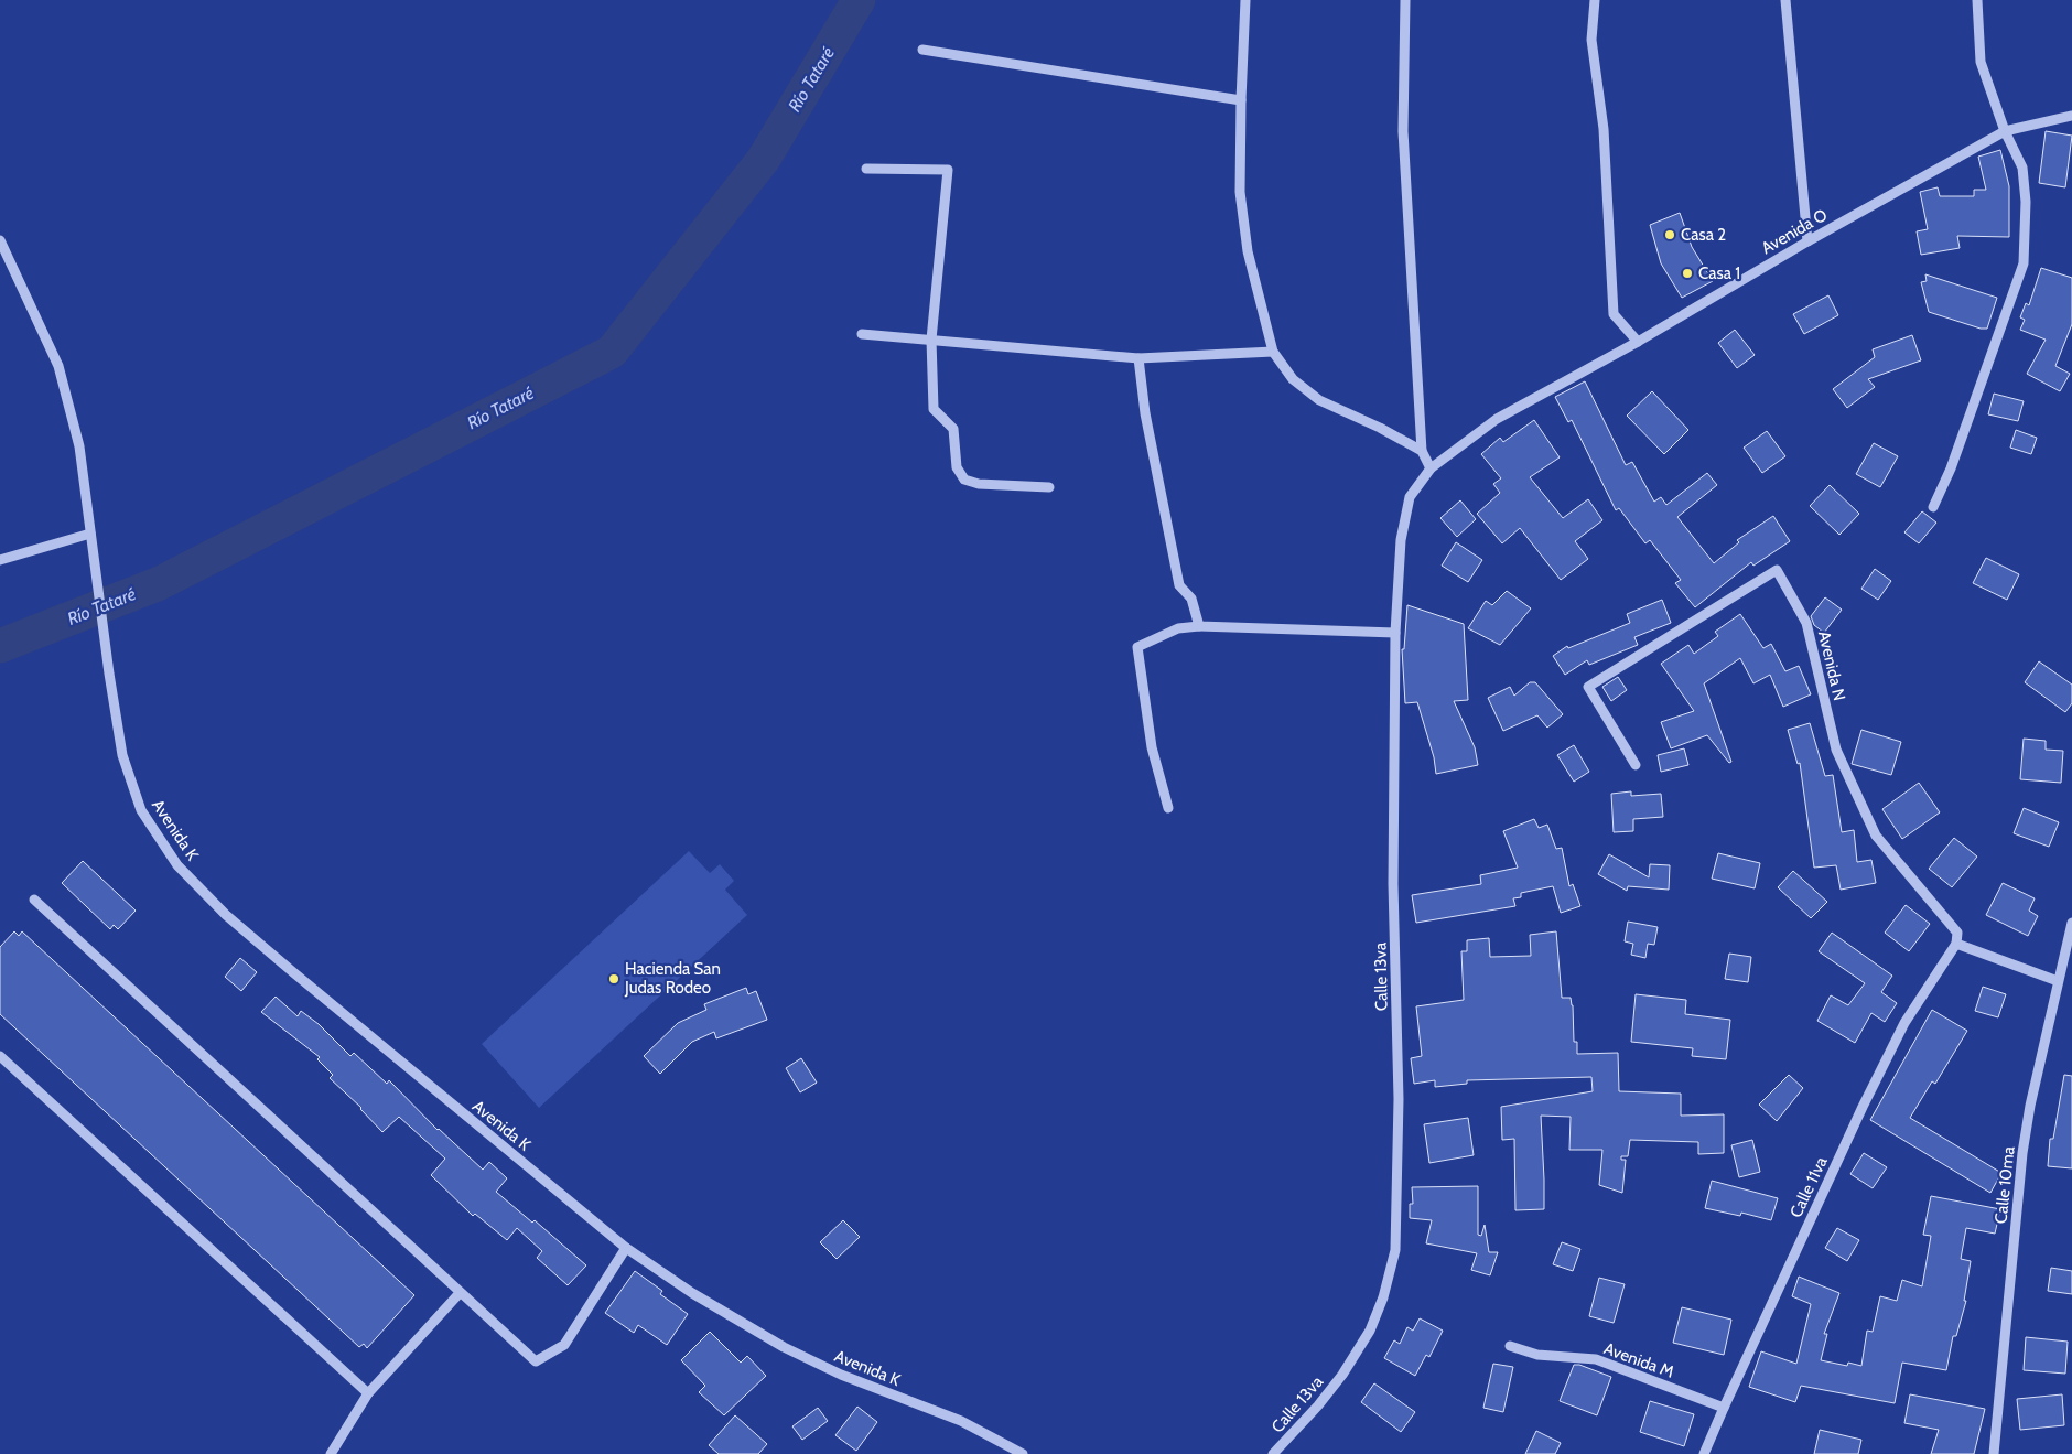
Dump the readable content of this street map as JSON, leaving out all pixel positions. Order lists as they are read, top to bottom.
{
  "streets": {
    "street": [
      "Avenida O",
      "Avenida N",
      "Avenida K",
      "Calle 13va",
      "Calle 10ma",
      "Calle 11va",
      "Avenida M"
    ]
  },
  "crossings": [
    ["Avenida O", "Calle 13va"],
    ["Avenida N", "Calle 11va"],
    ["Calle 11va", "Avenida M"]
  ],
  "water": ["Río Tataré"],
  "places": ["Casa 2", "Casa 1", "Hacienda San Judas Rodeo"]
}
